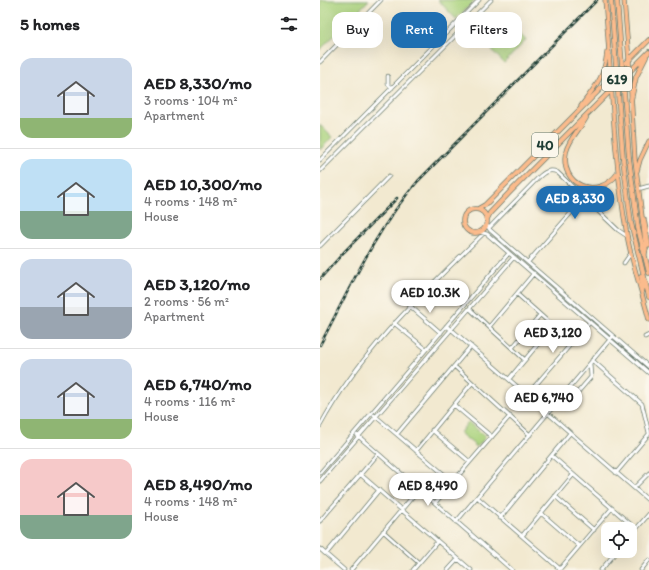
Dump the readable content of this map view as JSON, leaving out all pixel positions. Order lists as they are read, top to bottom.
{
  "streets": {
    "highway": ["619", "40"]
  },
  "page": {
    "heading": "5 homes",
    "chip": ["Buy", "Rent", "Filters"],
    "list": [
      {
        "name": "AED 8,330/mo",
        "note": "3 rooms · 104 m² · Apartment"
      },
      {
        "name": "AED 10,300/mo",
        "note": "4 rooms · 148 m² · House"
      },
      {
        "name": "AED 3,120/mo",
        "note": "2 rooms · 56 m² · Apartment"
      },
      {
        "name": "AED 6,740/mo",
        "note": "4 rooms · 116 m² · House"
      },
      {
        "name": "AED 8,490/mo",
        "note": "4 rooms · 148 m² · House"
      }
    ],
    "price": [
      "AED 8,330",
      "AED 10.3K",
      "AED 3,120",
      "AED 6,740",
      "AED 8,490"
    ]
  }
}
